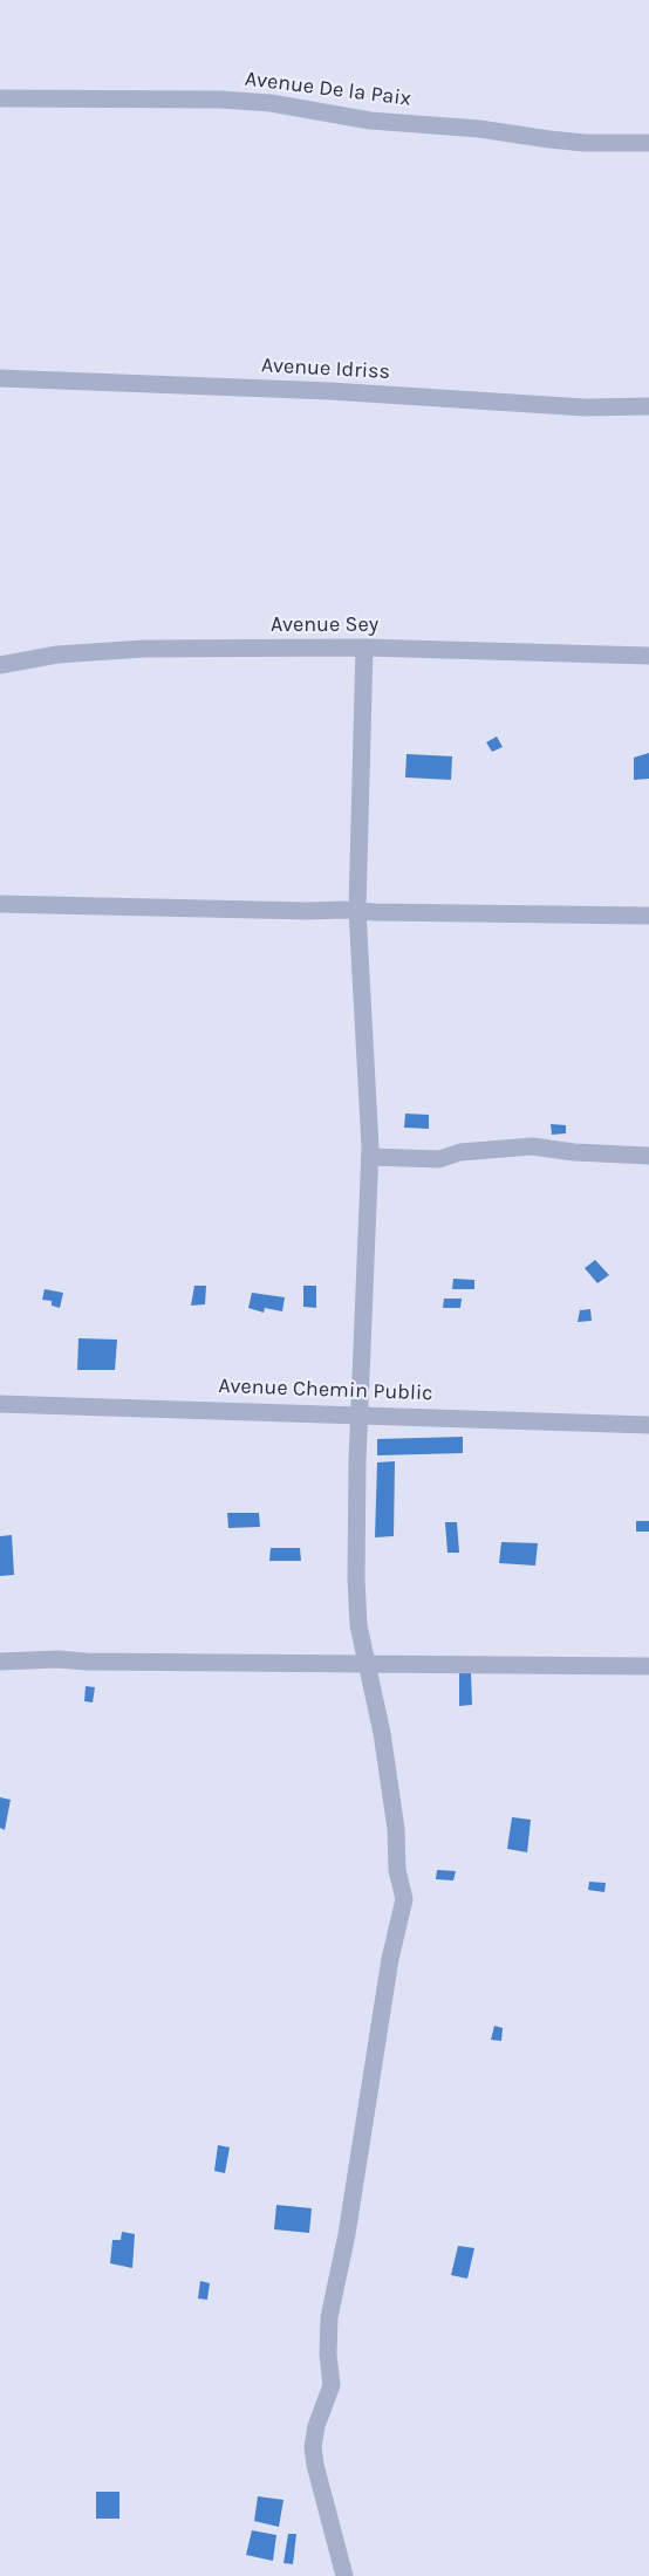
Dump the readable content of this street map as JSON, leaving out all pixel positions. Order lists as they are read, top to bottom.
{
  "streets": {
    "street": [
      "Avenue De la Paix",
      "Avenue Idriss",
      "Avenue Sey",
      "Avenue Chemin Public"
    ]
  }
}
